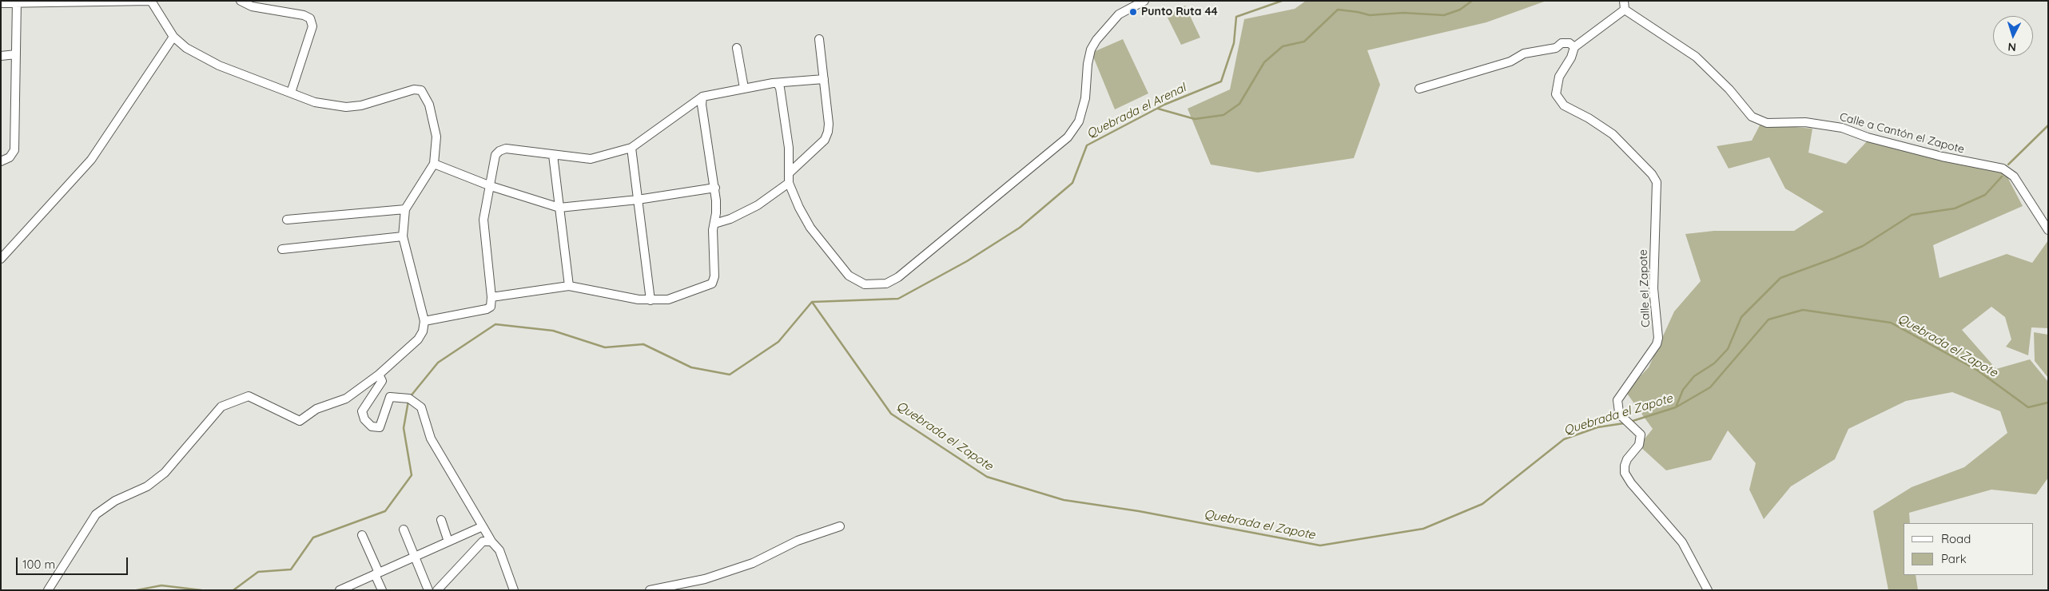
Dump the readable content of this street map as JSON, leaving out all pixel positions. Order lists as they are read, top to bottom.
{
  "streets": {
    "street": ["Calle a Cantón el Zapote", "Calle el Zapote"]
  },
  "crossings": [
    ["Calle a Cantón el Zapote", "Calle el Zapote"]
  ],
  "water": ["Quebrada el Arenal", "Quebrada el Zapote"],
  "places": ["Punto Ruta 44"],
  "legend": ["Road", "Park"],
  "scale_bar": "100 m",
  "north": "bottom"
}
